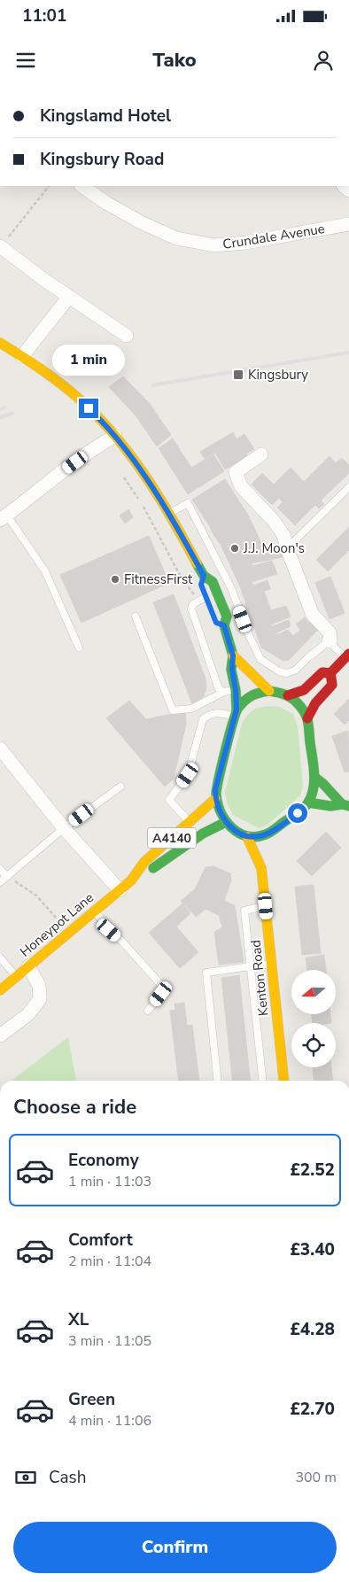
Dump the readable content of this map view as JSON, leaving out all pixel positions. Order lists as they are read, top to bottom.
{
  "streets": {
    "main road": ["A4140", "Honeypot Lane", "Kenton Road"],
    "street": ["Crundale Avenue"]
  },
  "crossings": [
    ["Honeypot Lane", "Kenton Road"]
  ],
  "places": {
    "transit": ["Kingsbury"],
    "other": ["J.J. Moon's", "FitnessFirst"]
  },
  "north": "left",
  "page": {
    "status": "11:01",
    "header": "Tako",
    "banner": ["Kingslamd Hotel", "Kingsbury Road"],
    "bubble": "1 min",
    "heading": "Choose a ride",
    "list": [
      {
        "name": "Economy",
        "note": "1 min · 11:03",
        "value": "£2.52"
      },
      {
        "name": "Comfort",
        "note": "2 min · 11:04",
        "value": "£3.40"
      },
      {
        "name": "XL",
        "note": "3 min · 11:05",
        "value": "£4.28"
      },
      {
        "name": "Green",
        "note": "4 min · 11:06",
        "value": "£2.70"
      }
    ],
    "pay": ["Cash", "300 m"],
    "buttons": "Confirm"
  }
}
